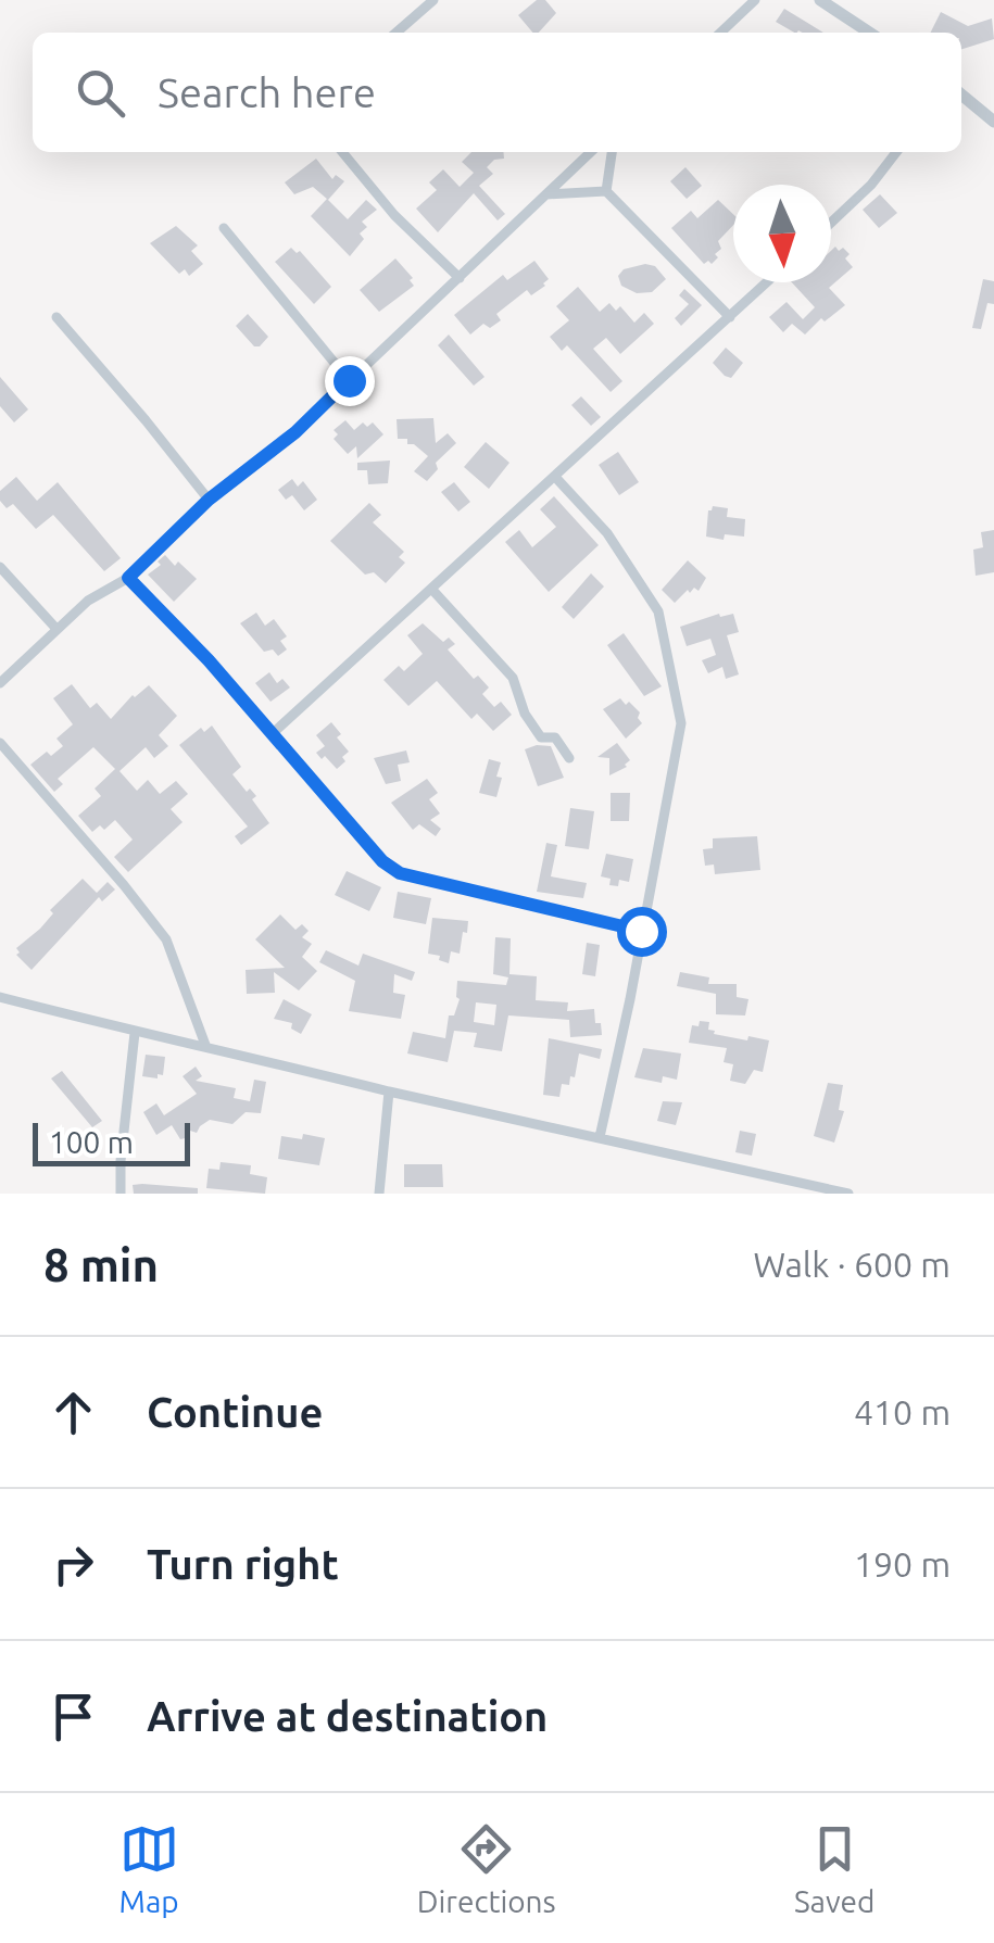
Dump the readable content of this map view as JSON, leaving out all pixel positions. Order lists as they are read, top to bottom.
{
  "scale_bar": "100 m",
  "north": "bottom",
  "page": {
    "search": "Search here",
    "scale": "100 m",
    "heading": ["8 min", "Walk · 600 m"],
    "list": [
      ["Continue", "410 m"],
      ["Turn right", "190 m"],
      "Arrive at destination"
    ],
    "nav": ["Map", "Directions", "Saved"]
  }
}
